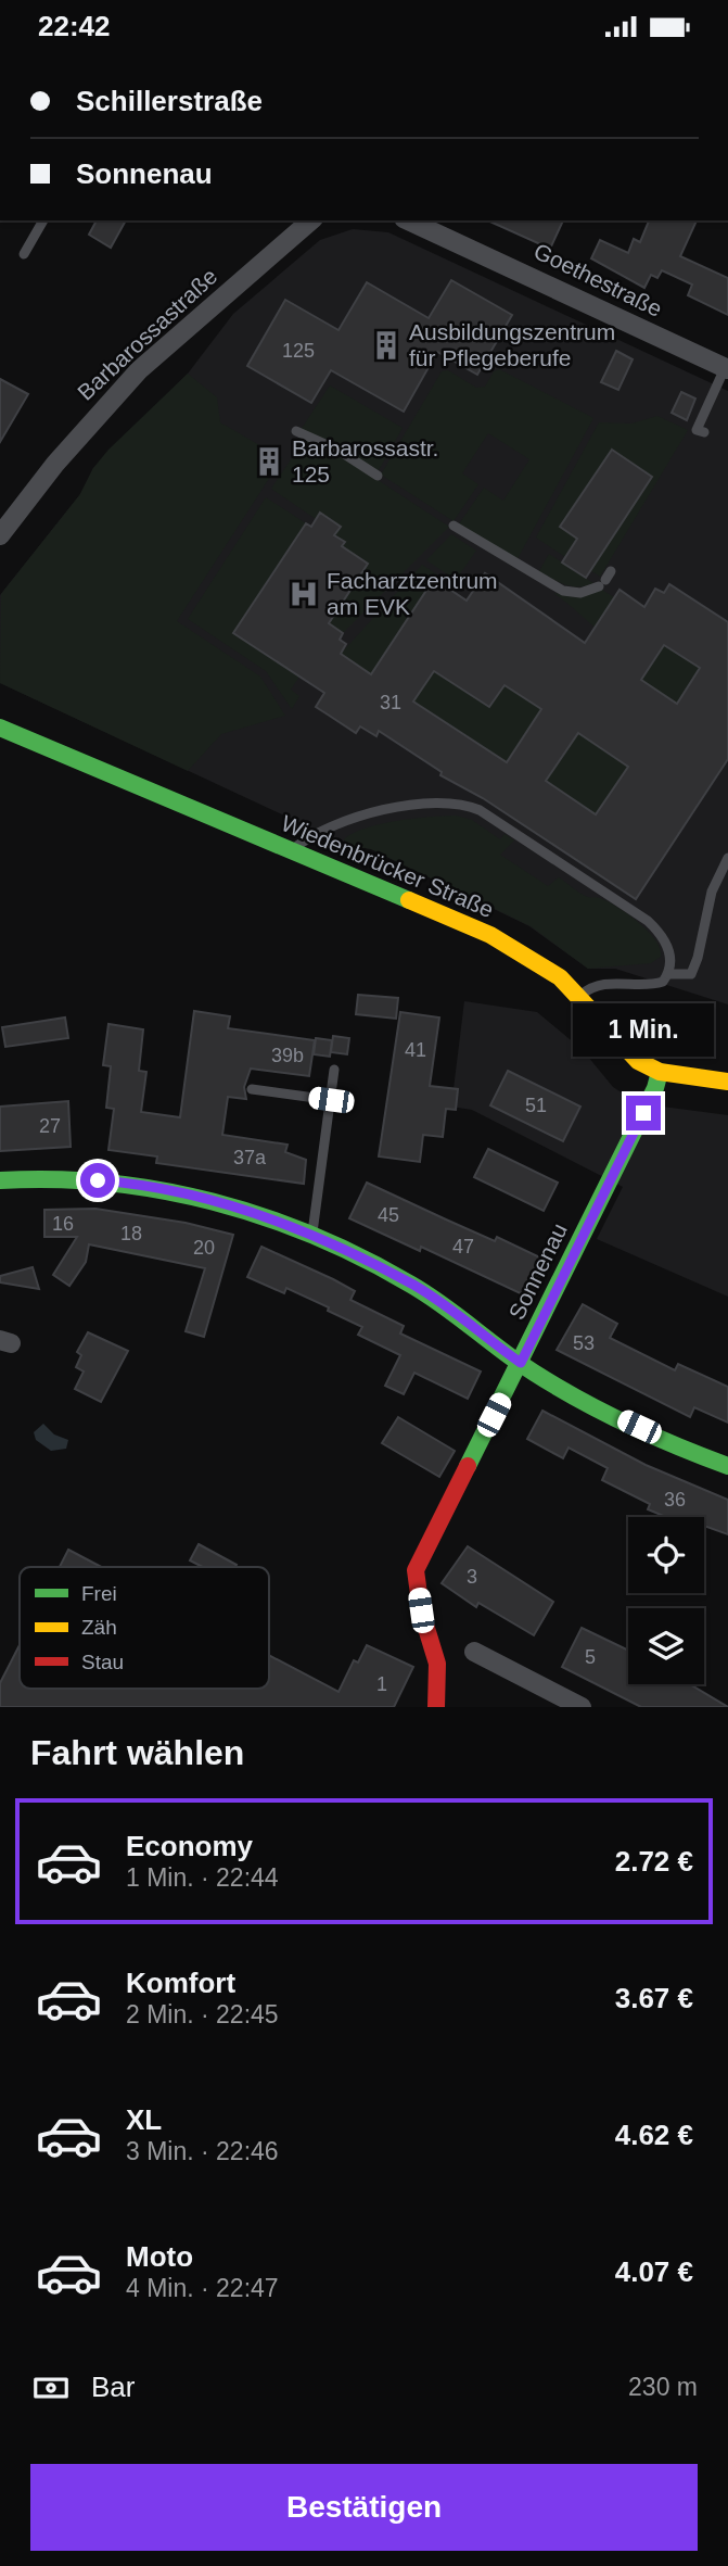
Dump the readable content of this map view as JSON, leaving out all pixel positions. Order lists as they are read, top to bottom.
{
  "streets": {
    "street": [
      "Goethestraße",
      "Barbarossastraße",
      "Wiedenbrücker Straße",
      "Sonnenau"
    ]
  },
  "crossings": [
    ["Wiedenbrücker Straße", "Sonnenau"]
  ],
  "places": {
    "building": ["Ausbildungszentrum für Pflegeberufe", "Barbarossastr. 125"],
    "hospital": ["Facharztzentrum am EVK"]
  },
  "house_numbers": [
    "125",
    "31",
    "41",
    "39b",
    "51",
    "27",
    "37a",
    "45",
    "16",
    "18",
    "47",
    "20",
    "53",
    "36",
    "3",
    "5",
    "1"
  ],
  "legend": ["Frei", "Zäh", "Stau"],
  "page": {
    "status": "22:42",
    "banner": ["Schillerstraße", "Sonnenau"],
    "bubble": "1 Min.",
    "heading": "Fahrt wählen",
    "list": [
      {
        "name": "Economy",
        "note": "1 Min. · 22:44",
        "value": "2.72 €"
      },
      {
        "name": "Komfort",
        "note": "2 Min. · 22:45",
        "value": "3.67 €"
      },
      {
        "name": "XL",
        "note": "3 Min. · 22:46",
        "value": "4.62 €"
      },
      {
        "name": "Moto",
        "note": "4 Min. · 22:47",
        "value": "4.07 €"
      }
    ],
    "pay": ["Bar", "230 m"],
    "buttons": "Bestätigen"
  }
}
